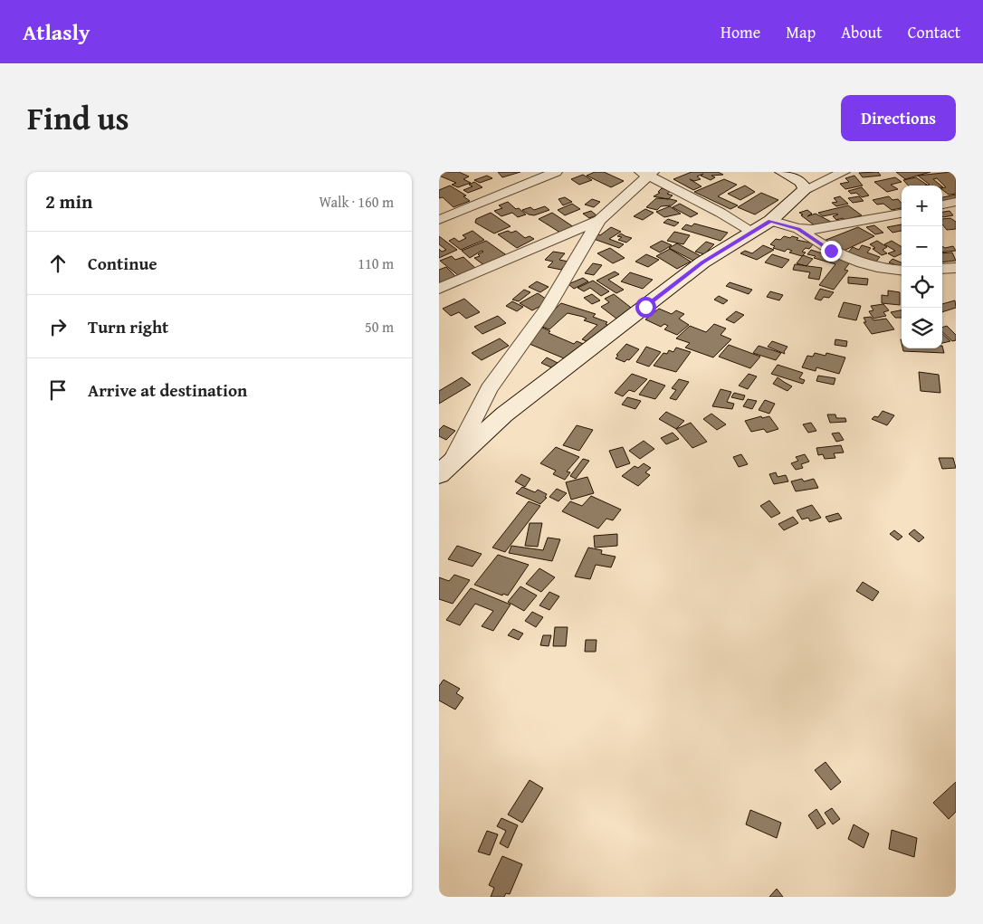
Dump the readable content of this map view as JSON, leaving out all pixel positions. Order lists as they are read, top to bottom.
{
  "page": {
    "header": "Atlasly",
    "nav": [
      "Home",
      "Map",
      "About",
      "Contact"
    ],
    "title": "Find us",
    "buttons": "Directions",
    "heading": ["2 min", "Walk · 160 m"],
    "map_buttons": ["+", "−"],
    "list": [
      ["Continue", "110 m"],
      ["Turn right", "50 m"],
      "Arrive at destination"
    ]
  }
}
